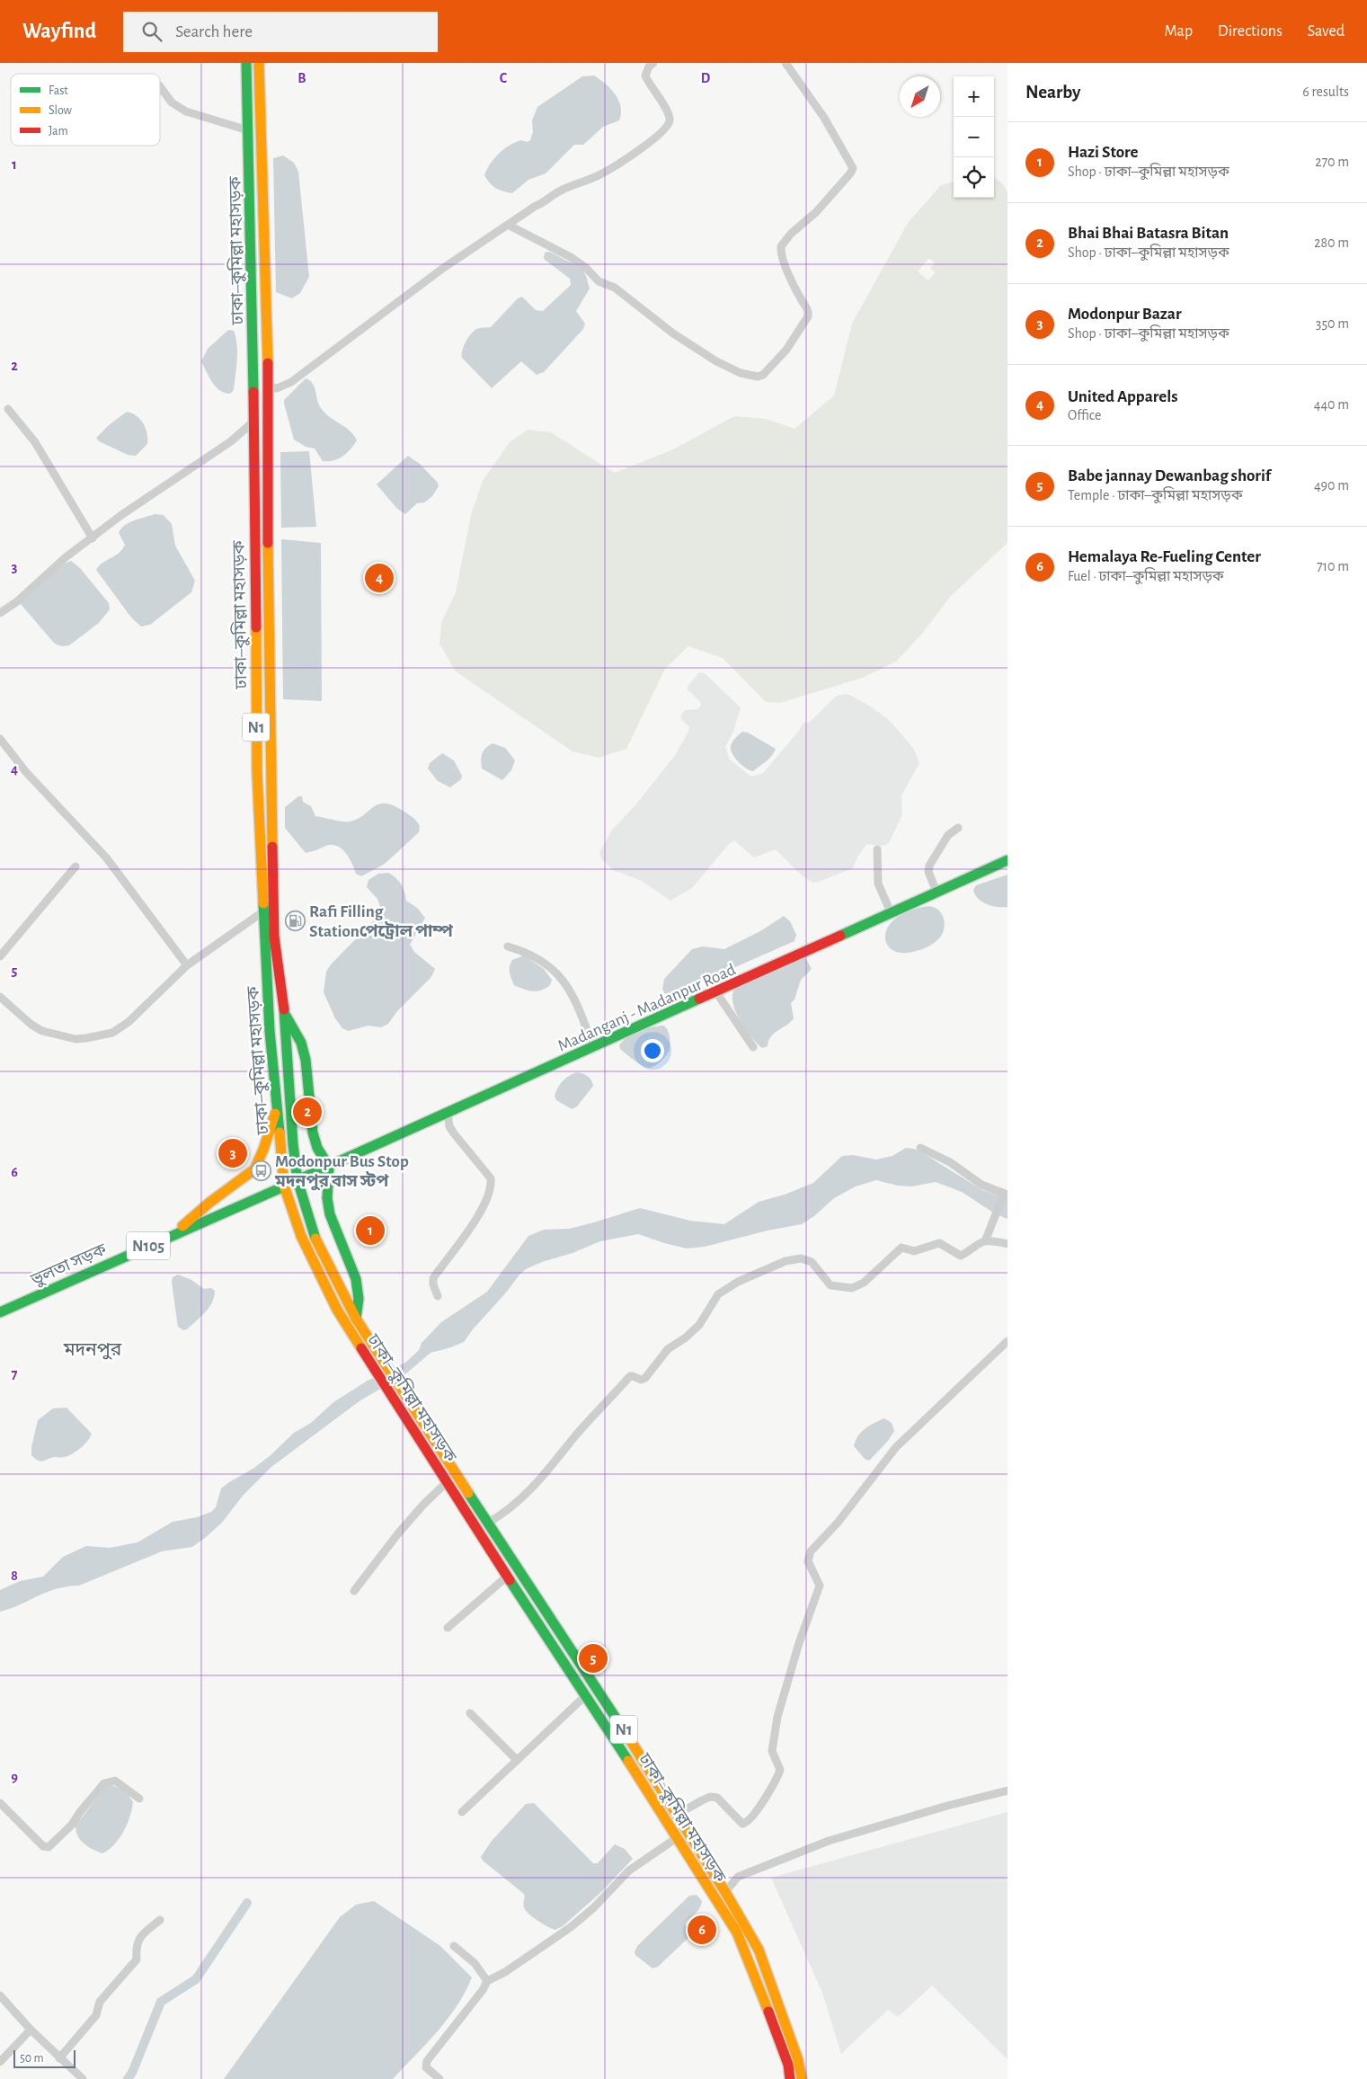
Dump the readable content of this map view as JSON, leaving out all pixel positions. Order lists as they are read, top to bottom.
{
  "streets": {
    "main road": [
      "ঢাকা–কুমিল্লা মহাসড়ক",
      "N1",
      "Madanganj - Madanpur Road",
      "N105",
      "ভুলতা সড়ক"
    ]
  },
  "crossings": [
    ["ঢাকা–কুমিল্লা মহাসড়ক", "Madanganj - Madanpur Road"],
    ["ঢাকা–কুমিল্লা মহাসড়ক", "ভুলতা সড়ক"],
    ["Madanganj - Madanpur Road", "ভুলতা সড়ক"]
  ],
  "districts": ["মদনপুর"],
  "places": {
    "fuel station": ["Rafi Filling Stationপেট্রোল পাম্প"],
    "bus stop": ["Modonpur Bus Stop মদনপুর বাস স্টপ"]
  },
  "legend": ["Fast", "Slow", "Jam"],
  "scale_bar": "50 m",
  "north": "bottom left",
  "page": {
    "header": "Wayfind",
    "search": "Search here",
    "nav": ["Map", "Directions", "Saved"],
    "heading": ["Nearby", "6 results"],
    "map_buttons": ["+", "−"],
    "list": [
      {
        "mark": "1",
        "name": "Hazi Store",
        "note": "Shop · ঢাকা–কুমিল্লা মহাসড়ক",
        "value": "270 m"
      },
      {
        "mark": "2",
        "name": "Bhai Bhai Batasra Bitan",
        "note": "Shop · ঢাকা–কুমিল্লা মহাসড়ক",
        "value": "280 m"
      },
      {
        "mark": "3",
        "name": "Modonpur Bazar",
        "note": "Shop · ঢাকা–কুমিল্লা মহাসড়ক",
        "value": "350 m"
      },
      {
        "mark": "4",
        "name": "United Apparels",
        "note": "Office",
        "value": "440 m"
      },
      {
        "mark": "5",
        "name": "Babe jannay Dewanbag shorif",
        "note": "Temple · ঢাকা–কুমিল্লা মহাসড়ক",
        "value": "490 m"
      },
      {
        "mark": "6",
        "name": "Hemalaya Re-Fueling Center",
        "note": "Fuel · ঢাকা–কুমিল্লা মহাসড়ক",
        "value": "710 m"
      }
    ],
    "pins": [
      "4",
      "2",
      "3",
      "1",
      "5",
      "6"
    ],
    "scale": "50 m"
  },
  "grid": {
    "columns": ["B", "C", "D"],
    "rows": [
      "1",
      "2",
      "3",
      "4",
      "5",
      "6",
      "7",
      "8",
      "9"
    ]
  }
}
